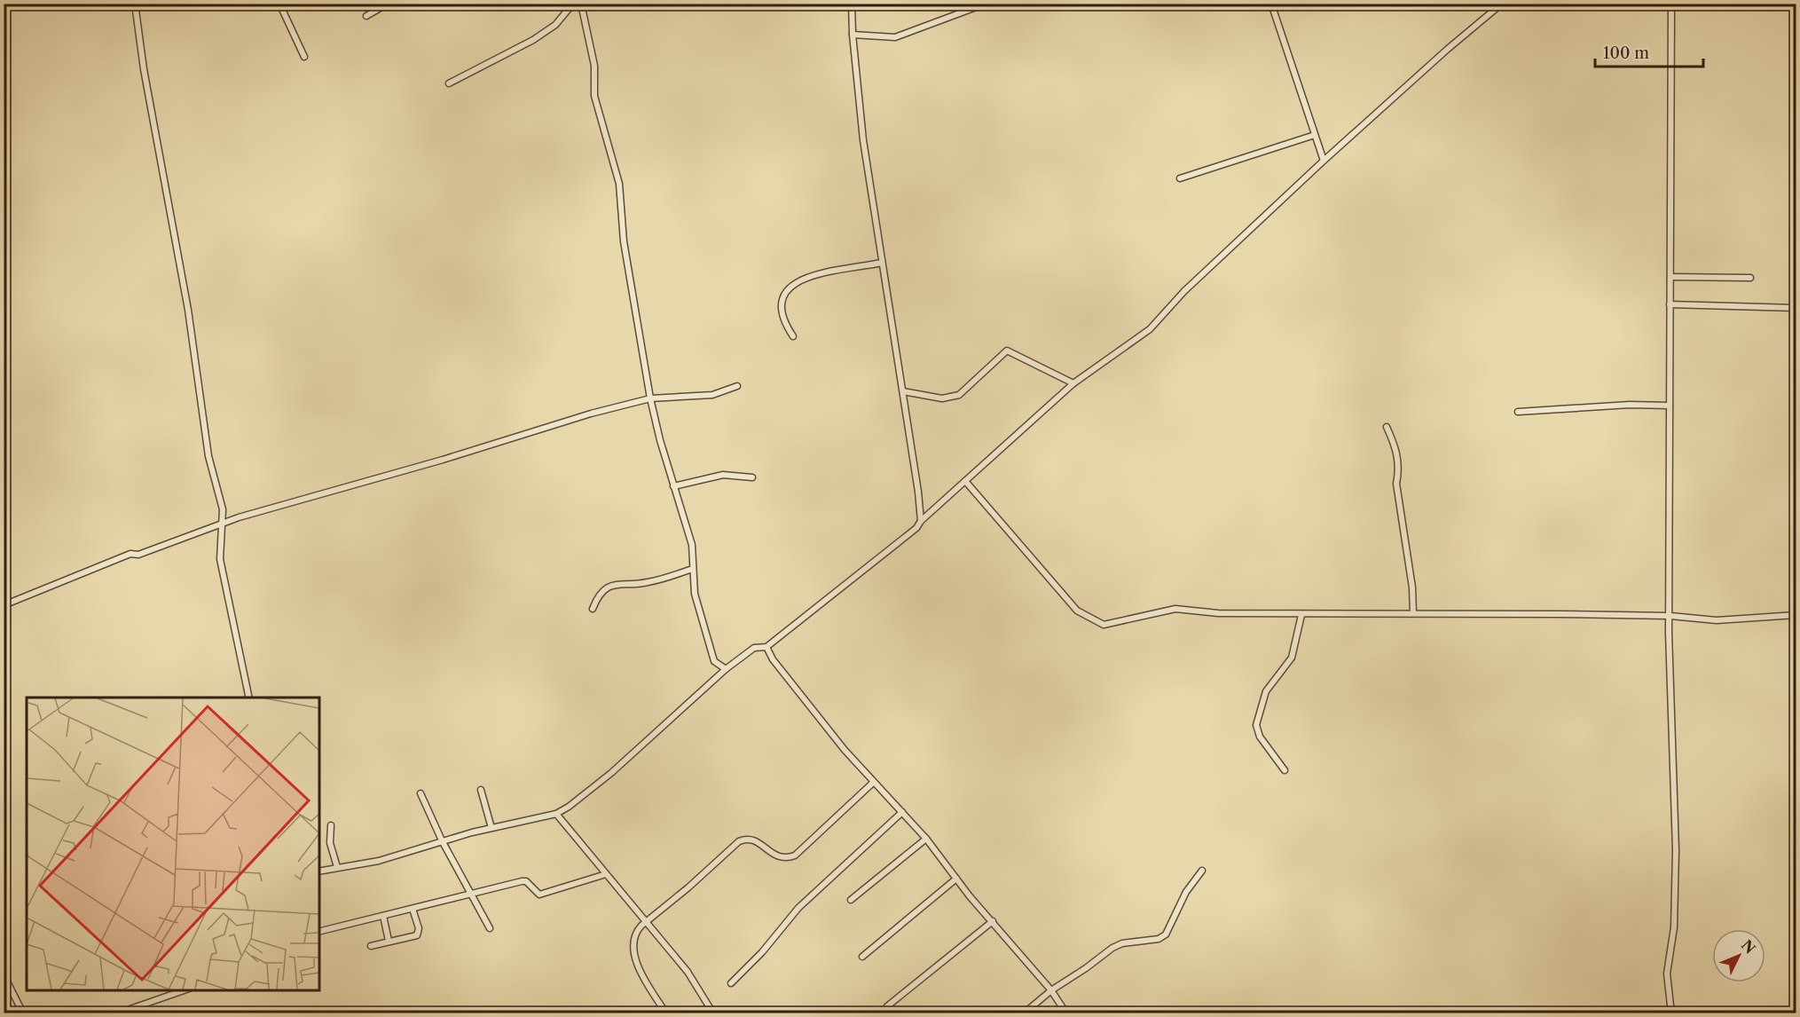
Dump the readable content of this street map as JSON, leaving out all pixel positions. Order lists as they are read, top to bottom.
{
  "scale_bar": "100 m",
  "north": "top right"
}
